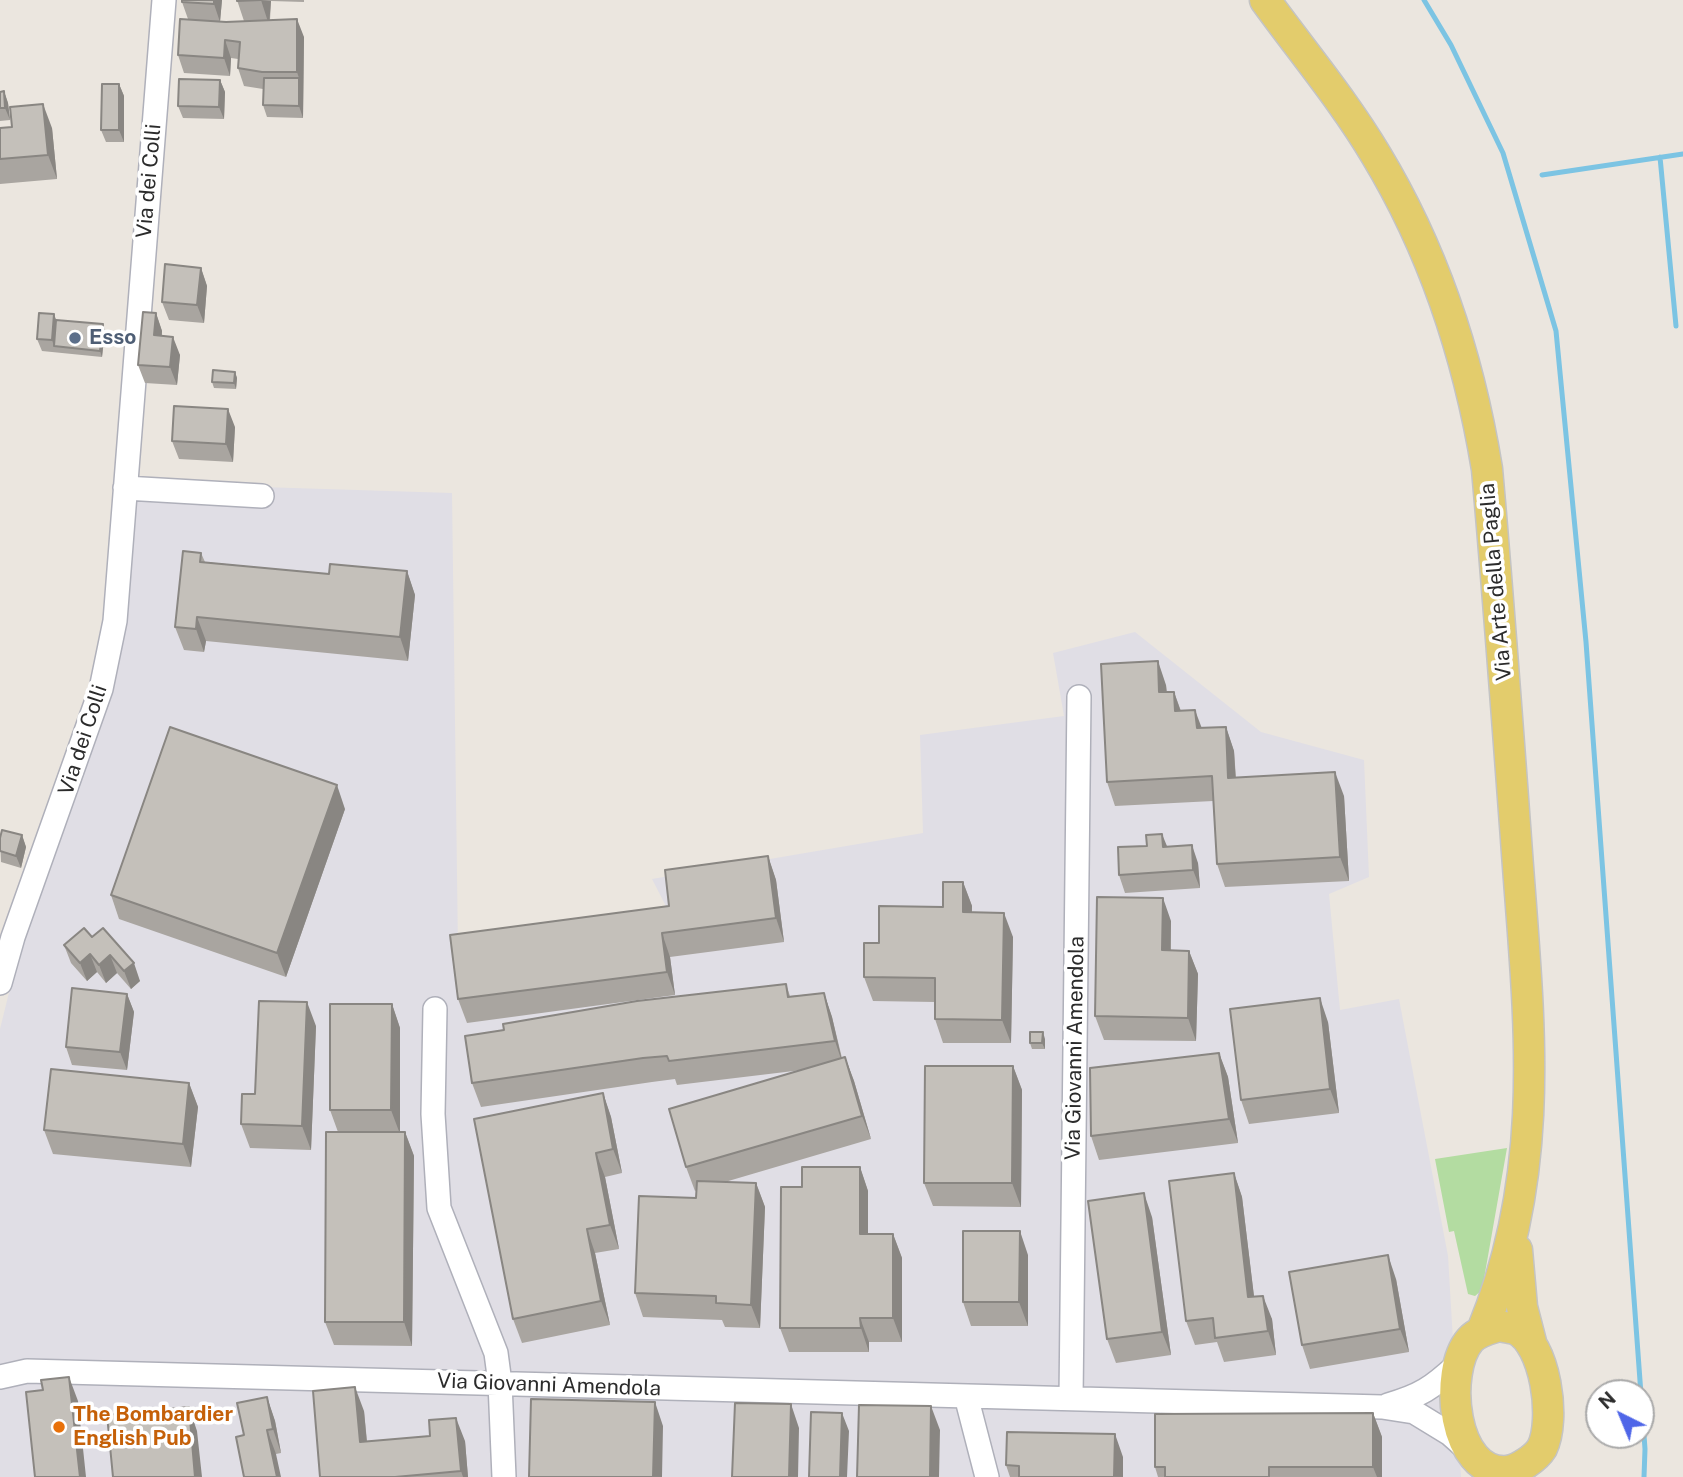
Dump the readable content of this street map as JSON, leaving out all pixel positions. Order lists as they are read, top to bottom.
{
  "streets": {
    "main road": ["Via Arte della Paglia"],
    "street": ["Via dei Colli", "Via Giovanni Amendola"]
  },
  "crossings": [
    ["Via Arte della Paglia", "Via Giovanni Amendola"]
  ],
  "places": ["Esso", "The Bombardier English Pub"],
  "north": "top left"
}
